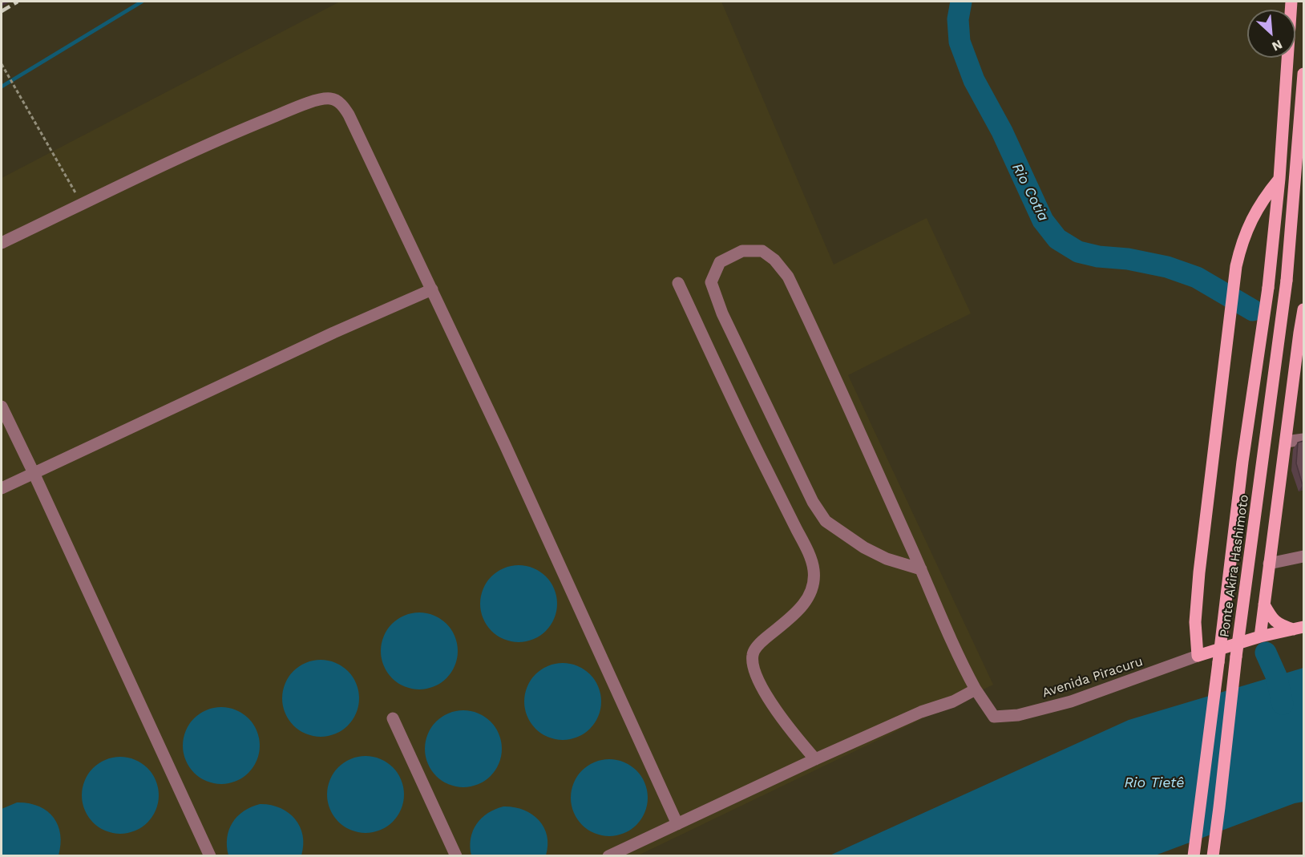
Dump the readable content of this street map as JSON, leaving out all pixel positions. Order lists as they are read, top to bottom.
{
  "streets": {
    "main road": ["Ponte Akira Hashimoto"],
    "street": ["Avenida Piracuru"]
  },
  "water": ["Rio Cotia", "Rio Tietê"],
  "north": "bottom right"
}
